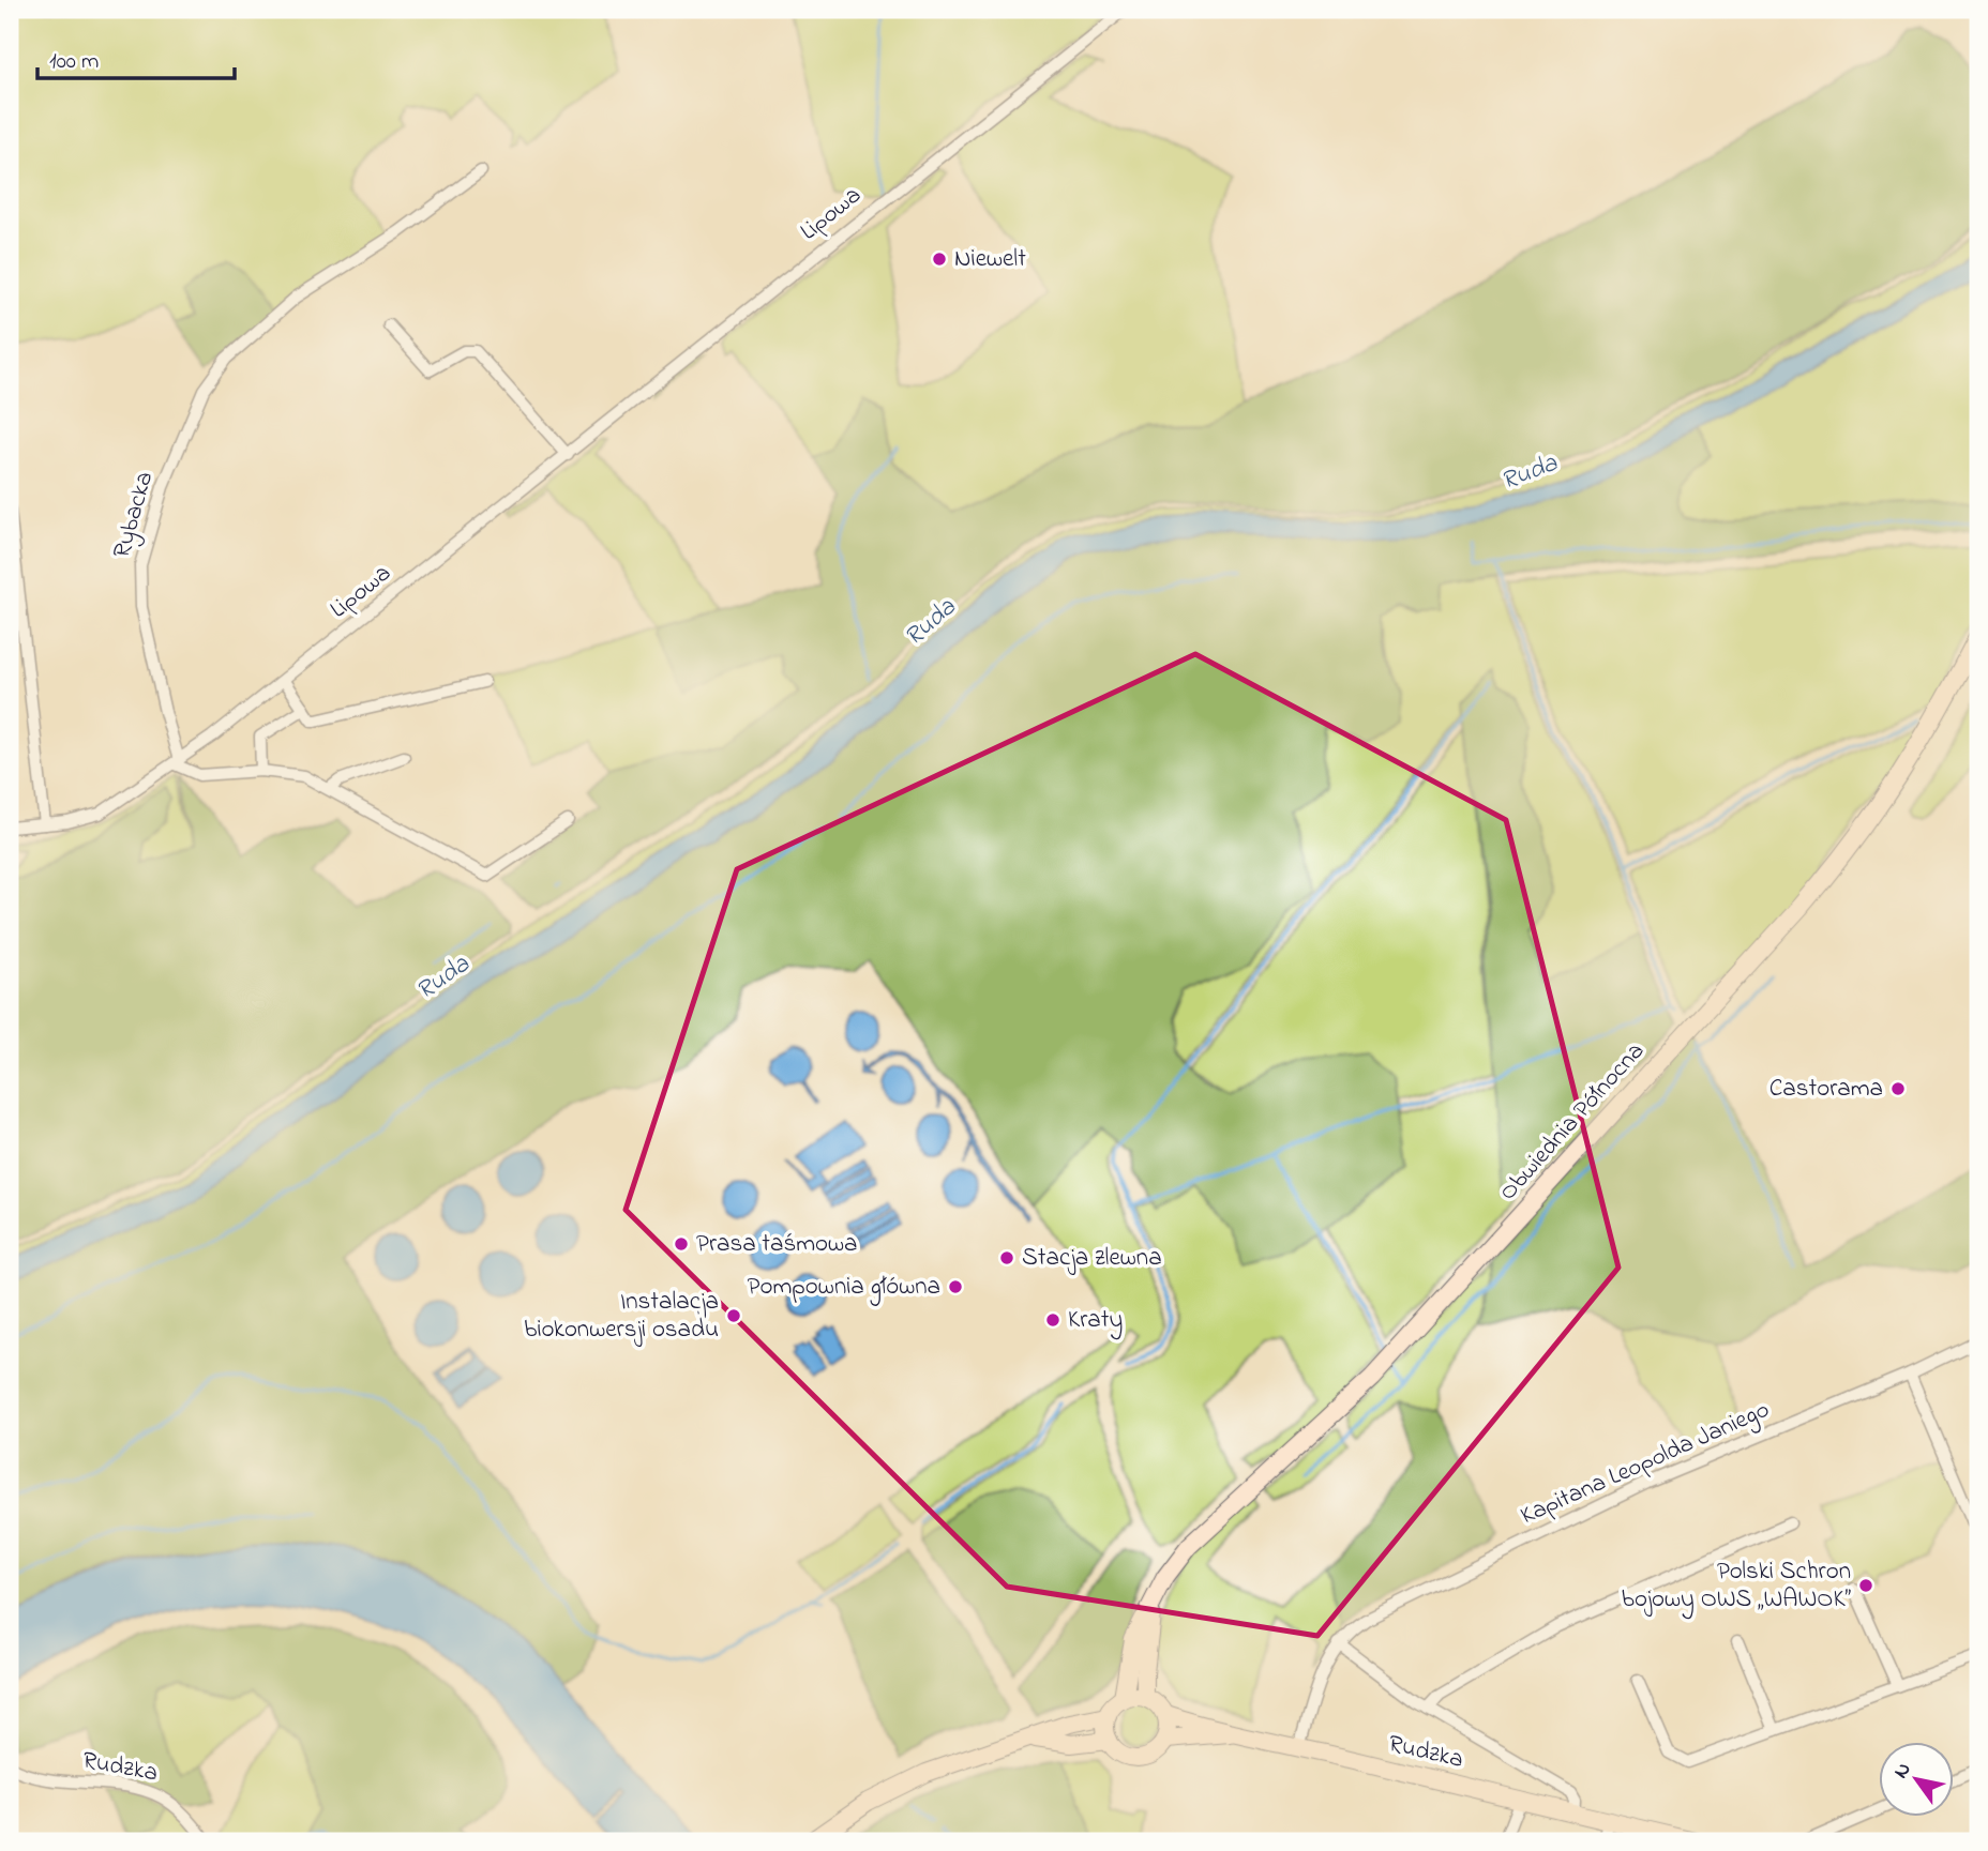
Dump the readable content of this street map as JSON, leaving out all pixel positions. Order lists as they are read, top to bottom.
{
  "streets": {
    "main road": ["Obwiednia Północna", "Rudzka"],
    "street": ["Lipowa", "Rybacka", "Kapitana Leopolda Janiego"]
  },
  "crossings": [
    ["Lipowa", "Rybacka"],
    ["Obwiednia Północna", "Rudzka"],
    ["Kapitana Leopolda Janiego", "Rudzka"]
  ],
  "water": ["Ruda"],
  "places": [
    "Niewelt",
    "Castorama",
    "Prasa taśmowa",
    "Stacja zlewna",
    "Pompownia główna",
    "Instalacja biokonwersji osadu",
    "Kraty",
    "Polski Schron bojowy OWS „WAWOK”"
  ],
  "scale_bar": "100 m",
  "north": "top left"
}
